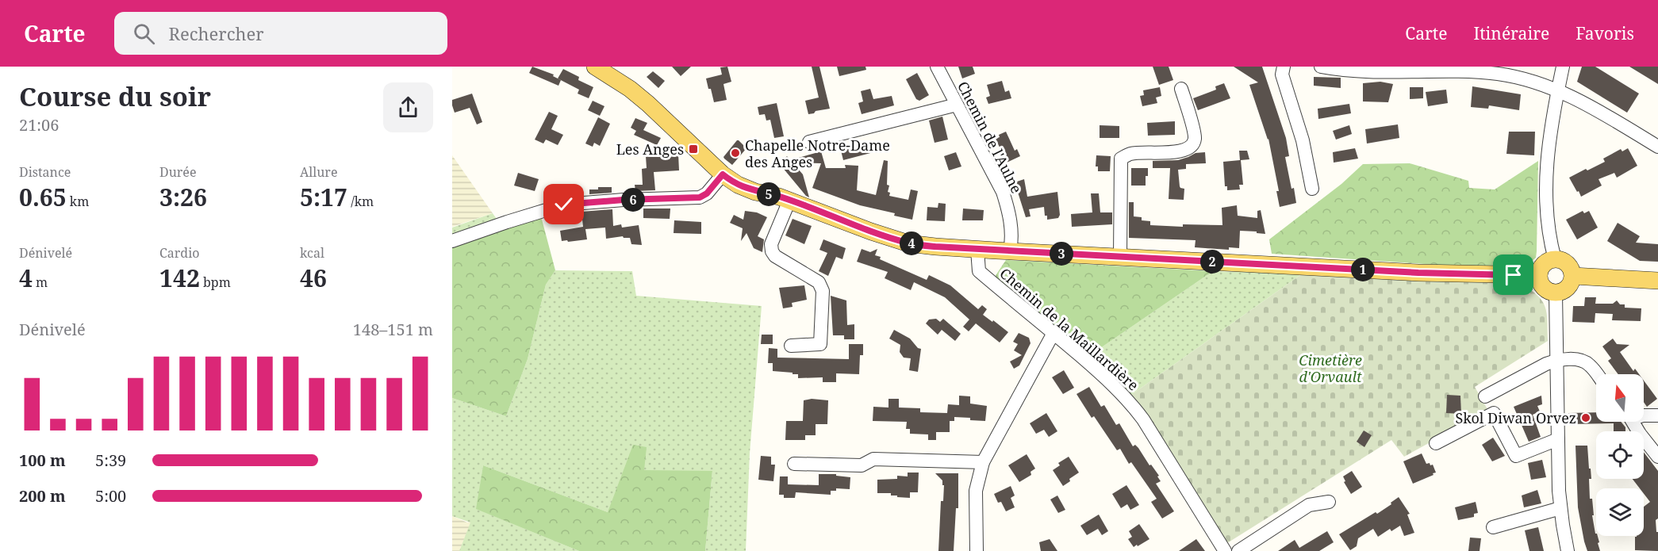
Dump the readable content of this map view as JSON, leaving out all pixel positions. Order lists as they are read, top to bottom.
{
  "streets": {
    "street": ["Chemin de l'Aulne", "Chemin de la Maillardière"]
  },
  "parks": ["Cimetière d'Orvault"],
  "places": {
    "transit": ["Les Anges"],
    "other": ["Chapelle Notre-Dame des Anges", "Skol Diwan Orvez"]
  },
  "north": "top",
  "page": {
    "header": "Carte",
    "search": "Rechercher",
    "nav": ["Carte", "Itinéraire", "Favoris"],
    "heading": ["Course du soir", "21:06"],
    "stats": [
      ["Distance", "0.65 km"],
      ["Durée", "3:26"],
      ["Allure", "5:17 /km"],
      ["Dénivelé", "4 m"],
      ["Cardio", "142 bpm"],
      ["kcal", "46"]
    ],
    "pins": [
      "5",
      "6",
      "4",
      "3",
      "2",
      "1"
    ],
    "chart": ["Dénivelé", "148–151 m"],
    "list": [
      {
        "name": "100 m",
        "note": "5:39"
      },
      {
        "name": "200 m",
        "note": "5:00"
      }
    ]
  }
}
